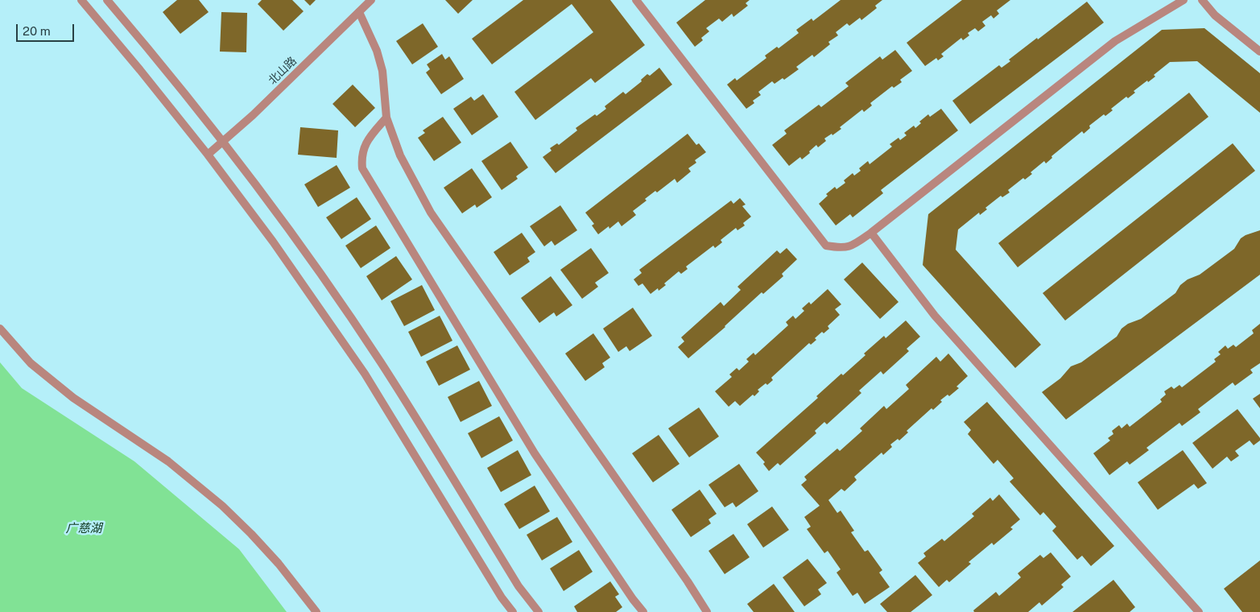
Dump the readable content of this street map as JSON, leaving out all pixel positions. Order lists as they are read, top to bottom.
{
  "streets": {
    "street": ["北山路"]
  },
  "water": ["广慈湖"],
  "scale_bar": "20 m"
}
